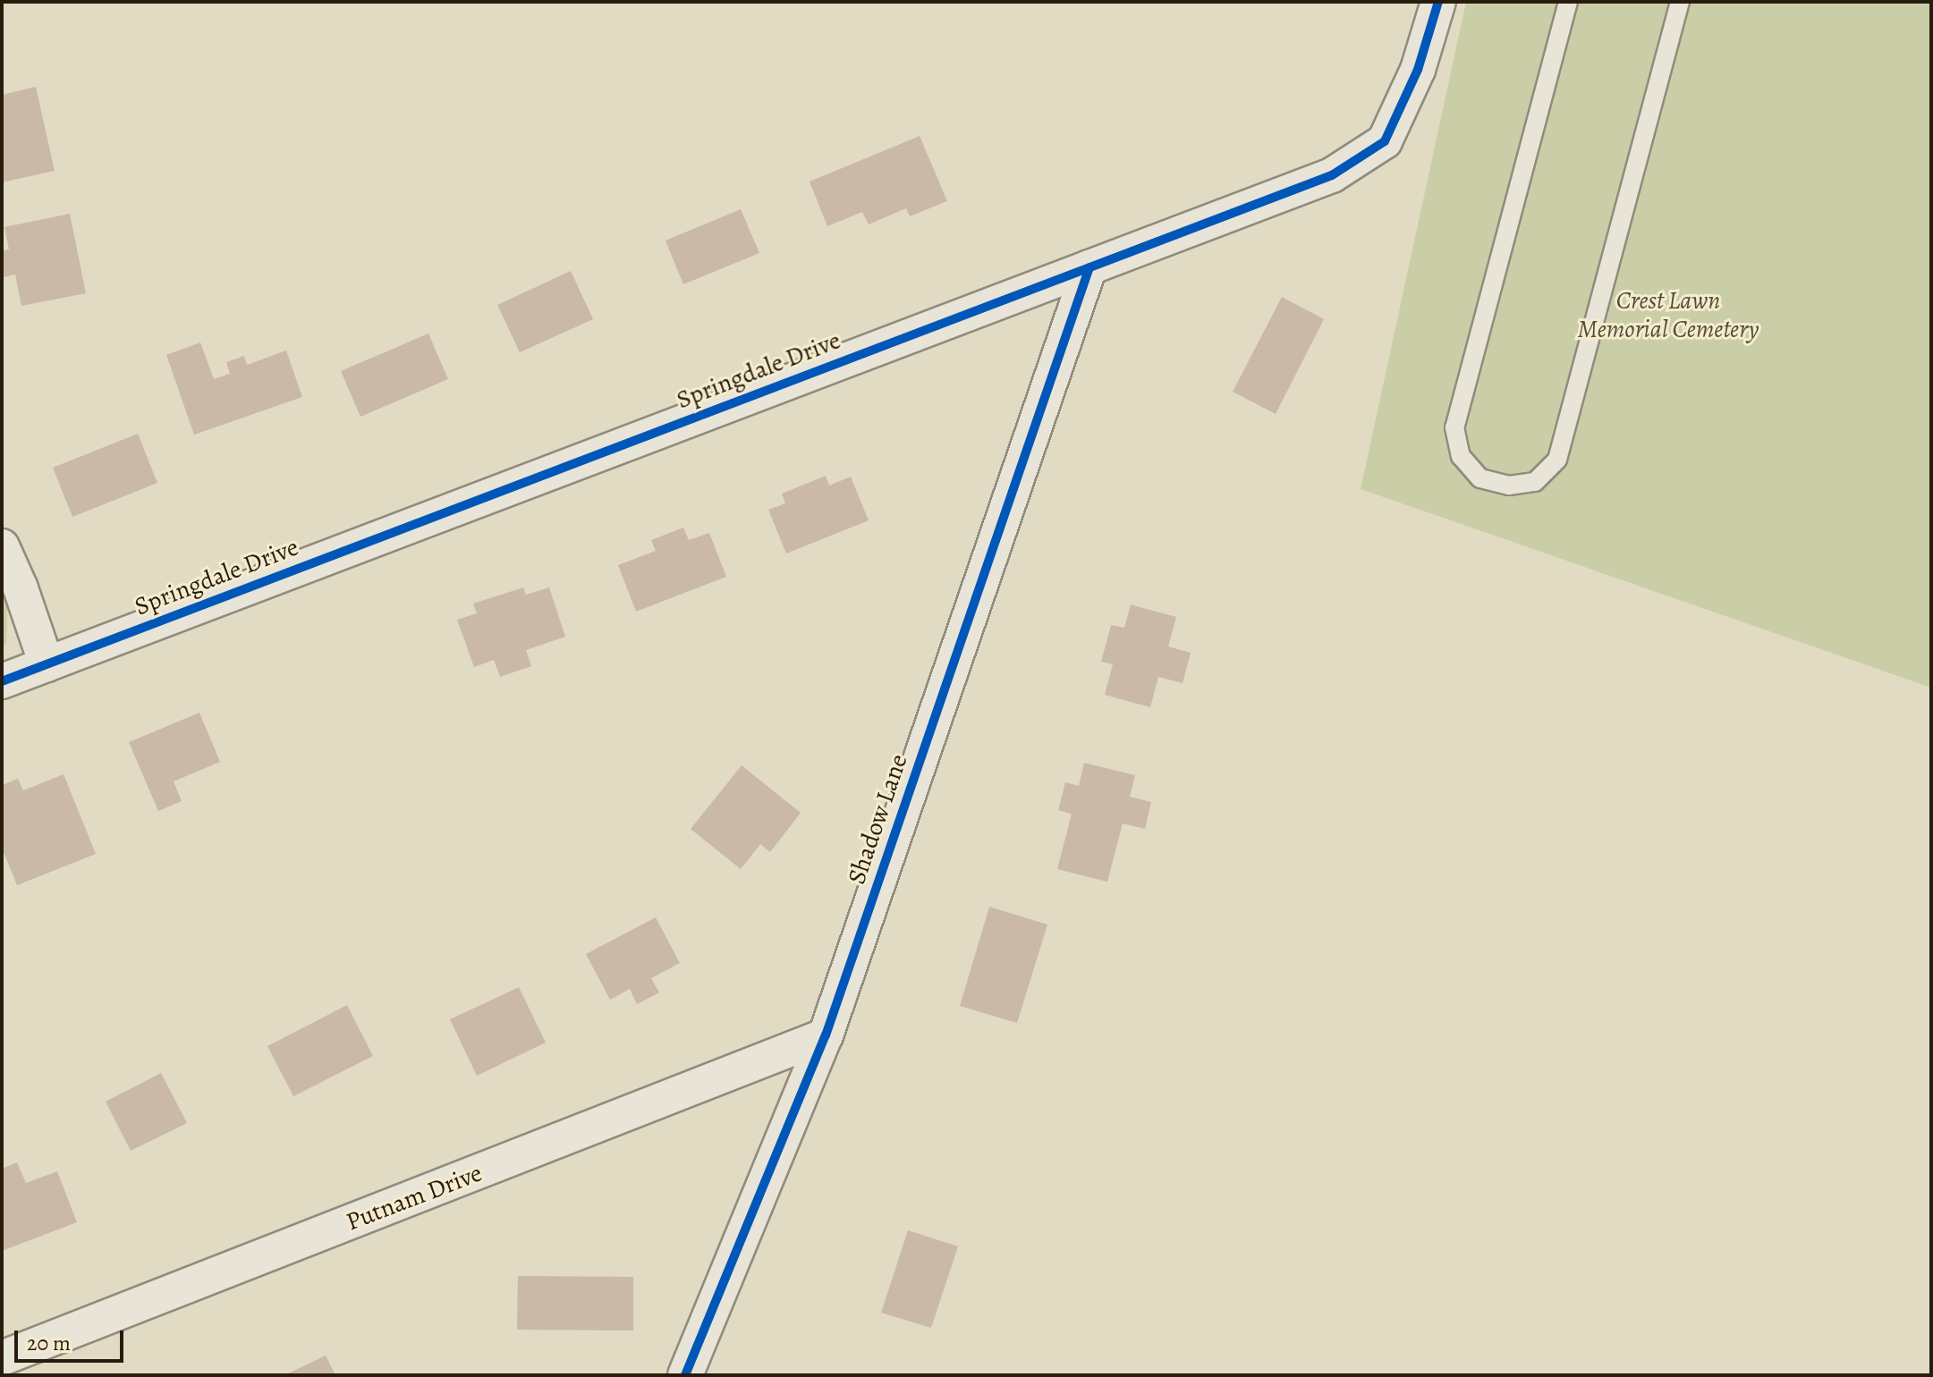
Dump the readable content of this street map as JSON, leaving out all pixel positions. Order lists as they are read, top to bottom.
{
  "streets": {
    "street": ["Springdale Drive", "Shadow Lane", "Putnam Drive"]
  },
  "crossings": [
    ["Springdale Drive", "Shadow Lane"],
    ["Shadow Lane", "Putnam Drive"]
  ],
  "parks": ["Crest Lawn Memorial Cemetery"],
  "scale_bar": "20 m"
}
